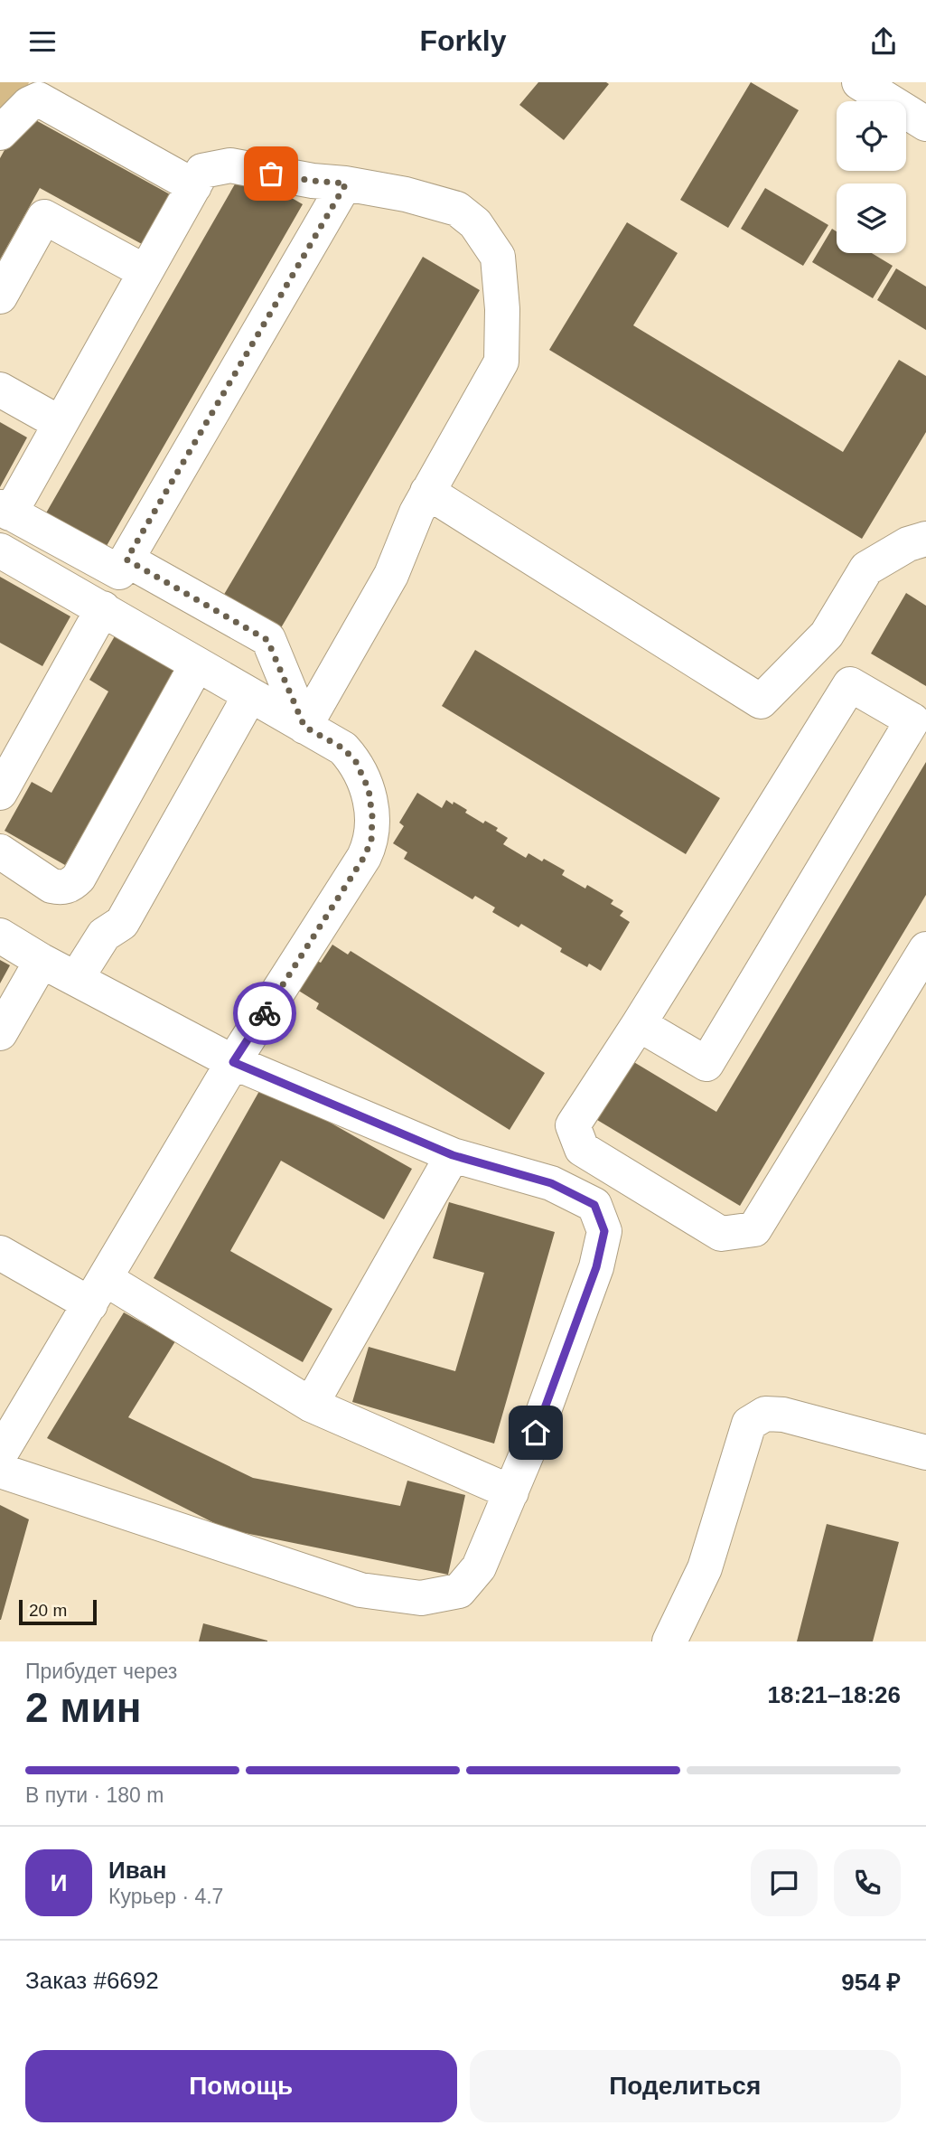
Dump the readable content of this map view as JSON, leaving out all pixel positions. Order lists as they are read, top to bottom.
{
  "scale_bar": "20 m",
  "page": {
    "header": "Forkly",
    "scale": "20 m",
    "heading": ["2 мин", "Прибудет через", "18:21–18:26"],
    "panel": [
      "Иван",
      "Курьер · 4.7",
      "Заказ #6692",
      "954 ₽"
    ],
    "bar": "В пути · 180 m",
    "round": "И",
    "buttons": ["Помощь", "Поделиться"]
  }
}
